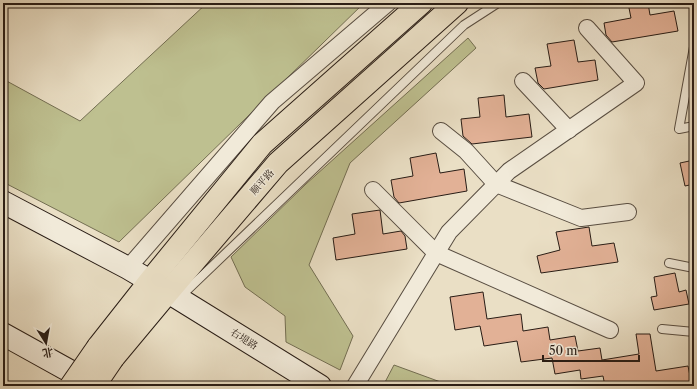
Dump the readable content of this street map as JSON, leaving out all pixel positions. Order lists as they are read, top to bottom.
{
  "streets": {
    "main road": ["顺平路", "右堤路"]
  },
  "crossings": [
    ["顺平路", "右堤路"]
  ],
  "scale_bar": "50 m",
  "north": "bottom"
}
